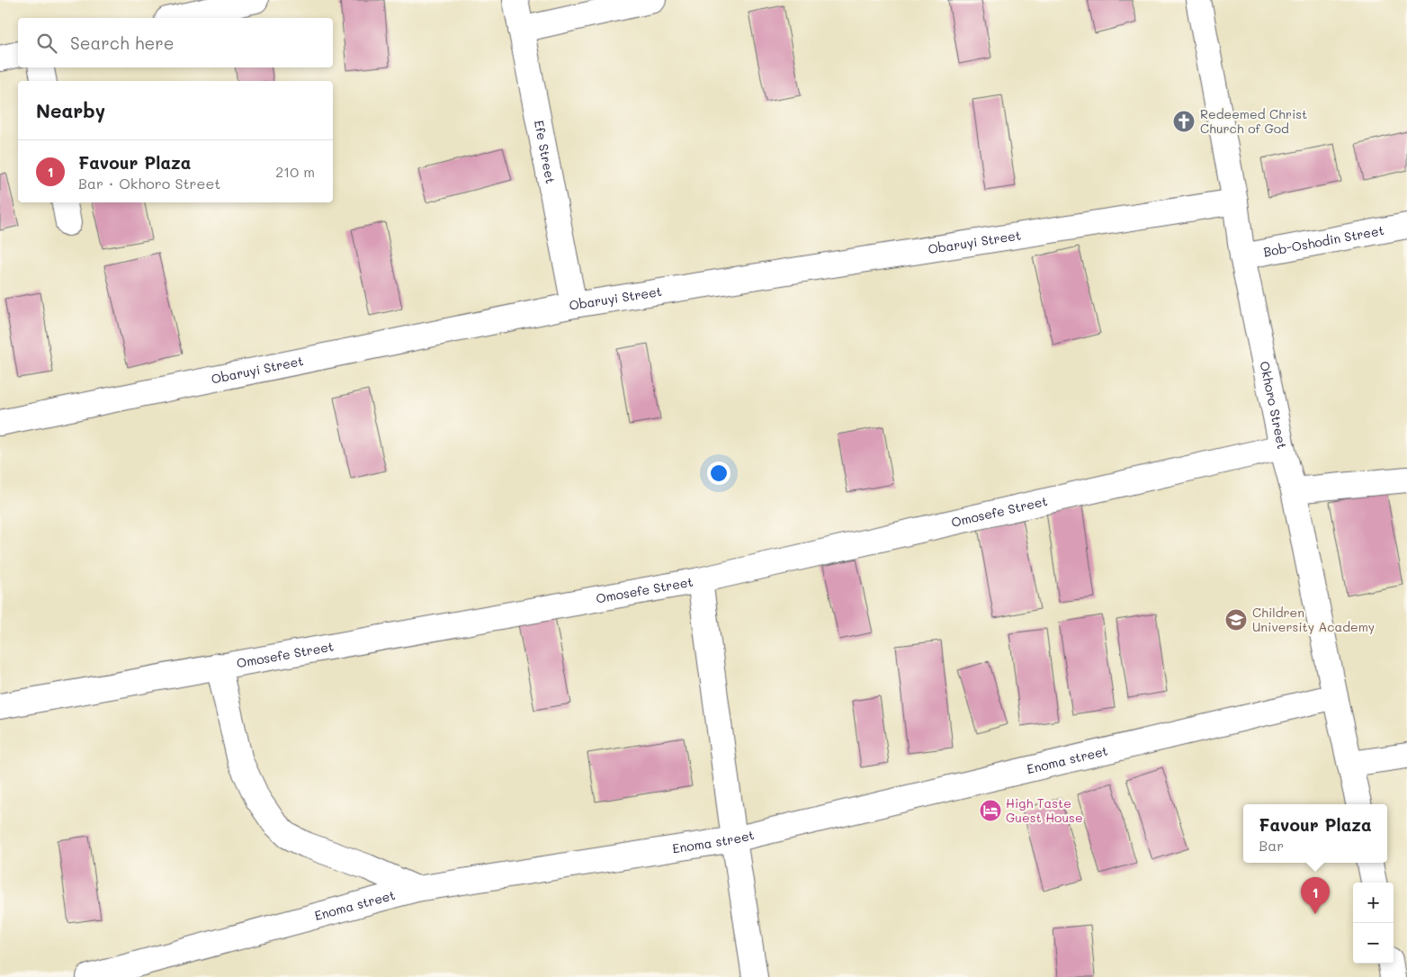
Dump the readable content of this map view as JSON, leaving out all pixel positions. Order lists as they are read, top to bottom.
{
  "streets": {
    "street": [
      "Efe Street",
      "Bob-Oshodin Street",
      "Obaruyi Street",
      "Okhoro Street",
      "Omosefe Street",
      "Enoma street"
    ]
  },
  "crossings": [
    ["Efe Street", "Obaruyi Street"],
    ["Bob-Oshodin Street", "Okhoro Street"],
    ["Obaruyi Street", "Okhoro Street"],
    ["Okhoro Street", "Omosefe Street"],
    ["Okhoro Street", "Enoma street"]
  ],
  "places": {
    "church": ["Redeemed Christ Church of God"],
    "school or university": ["Children University Academy"],
    "hotel": ["High Taste Guest House"]
  },
  "page": {
    "search": "Search here",
    "heading": "Nearby",
    "list": [
      {
        "mark": "1",
        "name": "Favour Plaza",
        "note": "Bar · Okhoro Street",
        "value": "210 m"
      }
    ],
    "popup": ["Favour Plaza", "Bar"],
    "pins": "1",
    "map_buttons": ["+", "−"]
  }
}
